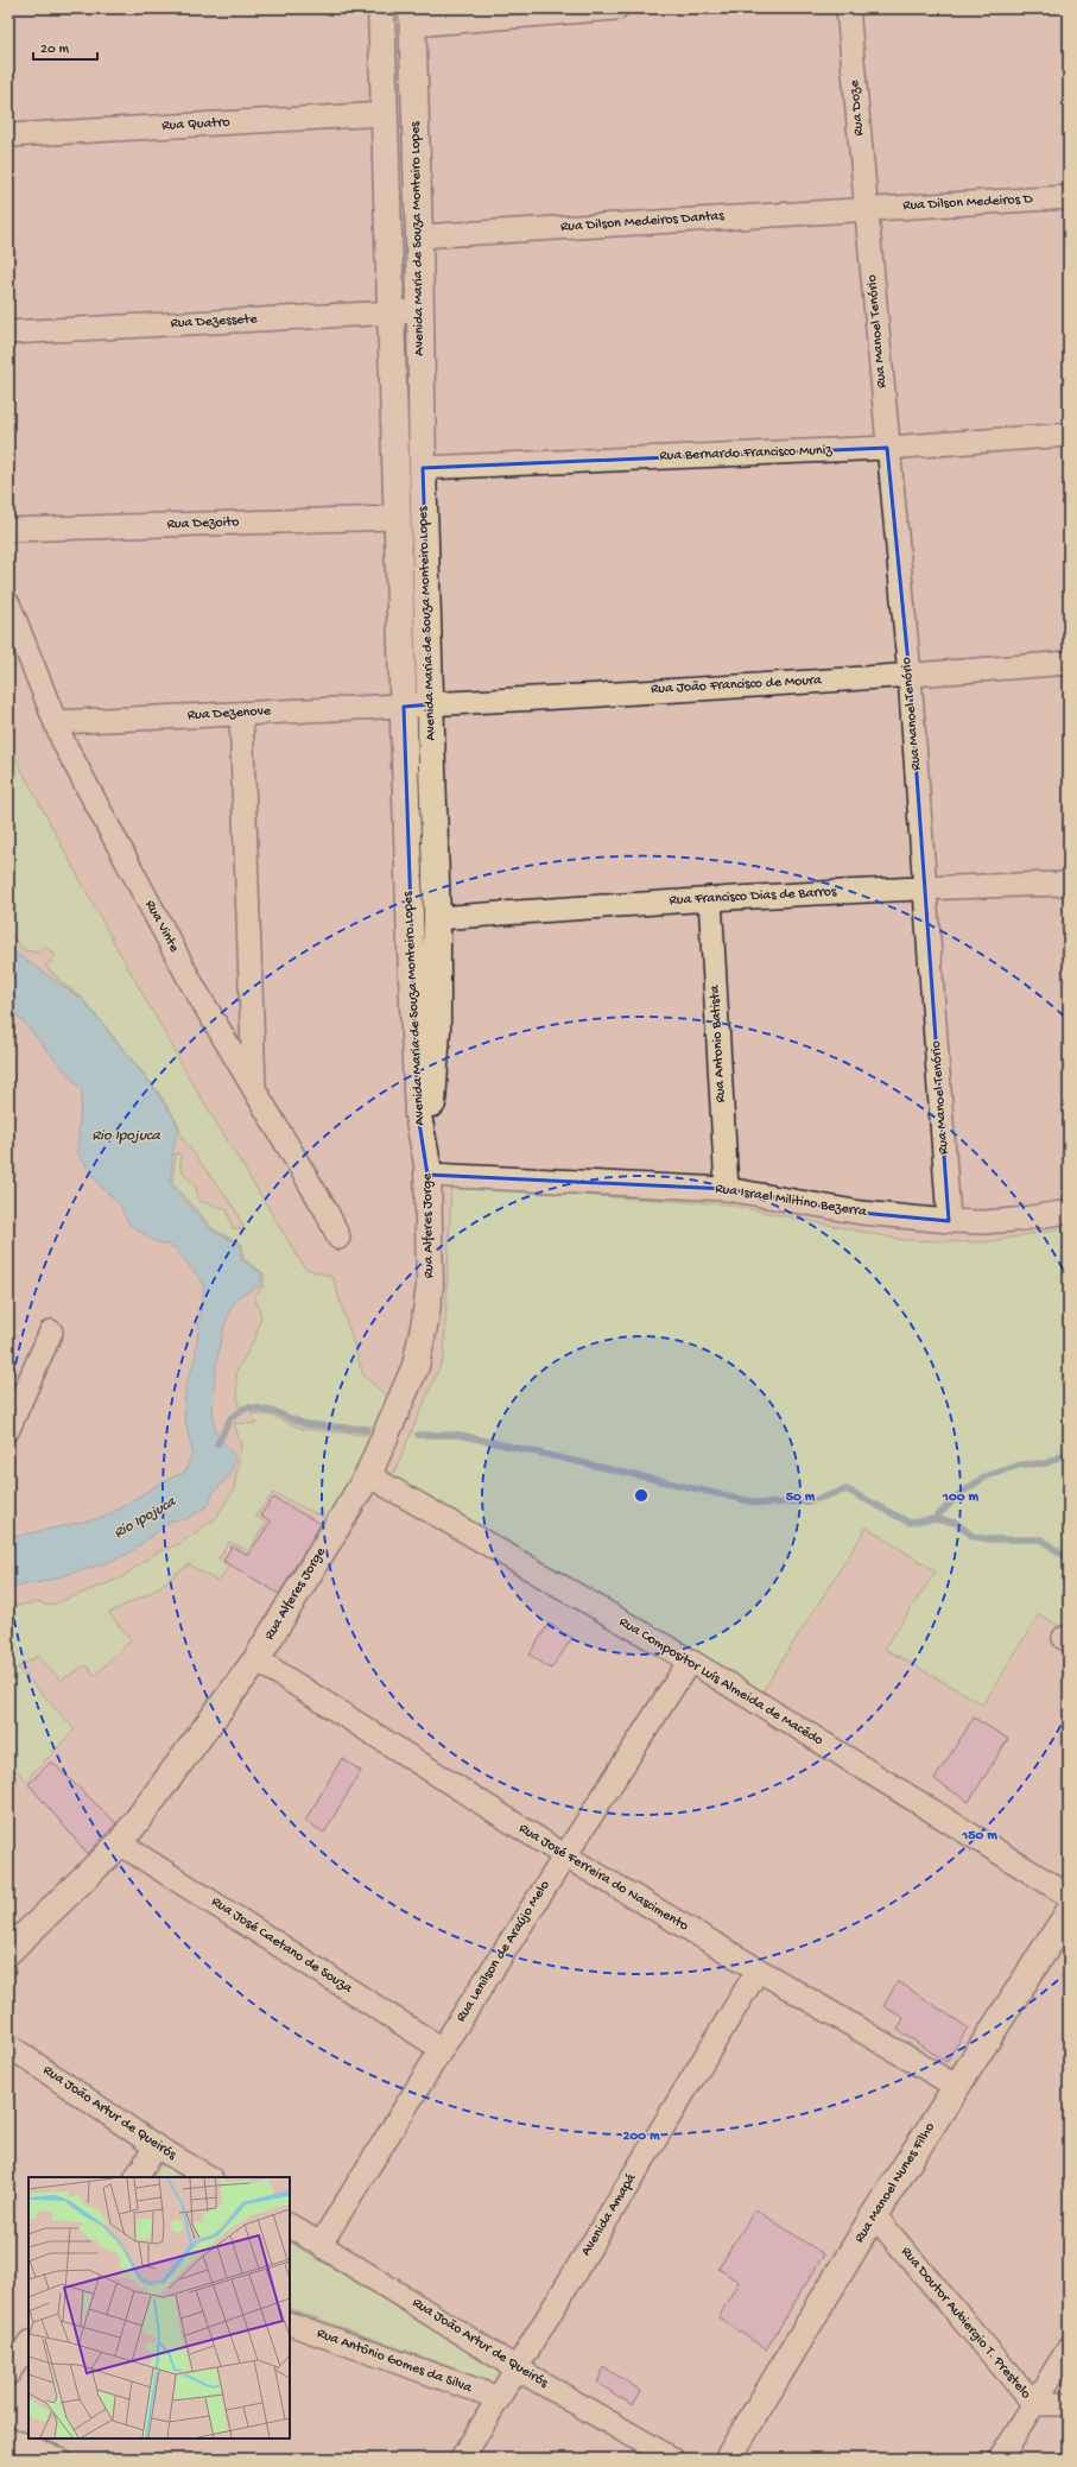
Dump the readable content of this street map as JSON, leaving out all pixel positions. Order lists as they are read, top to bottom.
{
  "streets": {
    "street": [
      "Rua Doze",
      "Rua Quatro",
      "Rua Dilson Medeiros D",
      "Rua Dilson Medeiros Dantas",
      "Avenida Maria de Souza Monteiro Lopes",
      "Rua Dezessete",
      "Rua Manoel Tenório",
      "Rua Bernardo Francisco Muniz",
      "Rua Dezoito",
      "Rua João Francisco de Moura",
      "Rua Dezenove",
      "Rua Francisco Dias de Barros",
      "Rua Vinte",
      "Rua Antonio Batista",
      "Rua Israel Militino Bezerra",
      "Rua Alferes Jorge",
      "Rua Compositor Luís Almeida de Macêdo",
      "Rua José Ferreira do Nascimento",
      "Rua José Caetano de Souza",
      "Rua Lenilson de Araújo Melo",
      "Rua João Artur de Queirós",
      "Rua Manoel Nunes Filho",
      "Avenida Amapá",
      "Rua Doutor Aubiergio T. Prestelo",
      "Rua Antônio Gomes da Silva"
    ]
  },
  "crossings": [
    ["Rua Doze", "Rua Dilson Medeiros D"],
    ["Rua Doze", "Rua Dilson Medeiros Dantas"],
    ["Rua Doze", "Rua Manoel Tenório"],
    ["Rua Quatro", "Avenida Maria de Souza Monteiro Lopes"],
    ["Rua Dilson Medeiros D", "Rua Dilson Medeiros Dantas"],
    ["Rua Dilson Medeiros D", "Rua Manoel Tenório"],
    ["Rua Dilson Medeiros Dantas", "Avenida Maria de Souza Monteiro Lopes"],
    ["Rua Dilson Medeiros Dantas", "Rua Manoel Tenório"],
    ["Avenida Maria de Souza Monteiro Lopes", "Rua Dezessete"],
    ["Avenida Maria de Souza Monteiro Lopes", "Rua Bernardo Francisco Muniz"],
    ["Avenida Maria de Souza Monteiro Lopes", "Rua Dezoito"],
    ["Avenida Maria de Souza Monteiro Lopes", "Rua João Francisco de Moura"],
    ["Avenida Maria de Souza Monteiro Lopes", "Rua Dezenove"],
    ["Avenida Maria de Souza Monteiro Lopes", "Rua Francisco Dias de Barros"],
    ["Avenida Maria de Souza Monteiro Lopes", "Rua Israel Militino Bezerra"],
    ["Avenida Maria de Souza Monteiro Lopes", "Rua Alferes Jorge"],
    ["Rua Manoel Tenório", "Rua Bernardo Francisco Muniz"],
    ["Rua Manoel Tenório", "Rua João Francisco de Moura"],
    ["Rua Manoel Tenório", "Rua Francisco Dias de Barros"],
    ["Rua Manoel Tenório", "Rua Israel Militino Bezerra"],
    ["Rua João Francisco de Moura", "Rua Dezenove"],
    ["Rua Dezenove", "Rua Vinte"],
    ["Rua Francisco Dias de Barros", "Rua Antonio Batista"],
    ["Rua Antonio Batista", "Rua Israel Militino Bezerra"],
    ["Rua Israel Militino Bezerra", "Rua Alferes Jorge"],
    ["Rua Alferes Jorge", "Rua Compositor Luís Almeida de Macêdo"],
    ["Rua Alferes Jorge", "Rua José Ferreira do Nascimento"],
    ["Rua Alferes Jorge", "Rua José Caetano de Souza"],
    ["Rua Compositor Luís Almeida de Macêdo", "Rua Lenilson de Araújo Melo"],
    ["Rua José Ferreira do Nascimento", "Rua Lenilson de Araújo Melo"],
    ["Rua José Ferreira do Nascimento", "Rua Manoel Nunes Filho"],
    ["Rua José Ferreira do Nascimento", "Avenida Amapá"],
    ["Rua José Caetano de Souza", "Rua Lenilson de Araújo Melo"],
    ["Rua Lenilson de Araújo Melo", "Rua João Artur de Queirós"],
    ["Rua João Artur de Queirós", "Avenida Amapá"],
    ["Rua Manoel Nunes Filho", "Rua Doutor Aubiergio T. Prestelo"],
    ["Avenida Amapá", "Rua Antônio Gomes da Silva"]
  ],
  "water": ["Rio Ipojuca"],
  "scale_bar": "20 m",
  "rings": [
    "50 m",
    "100 m",
    "150 m",
    "200 m"
  ]
}
